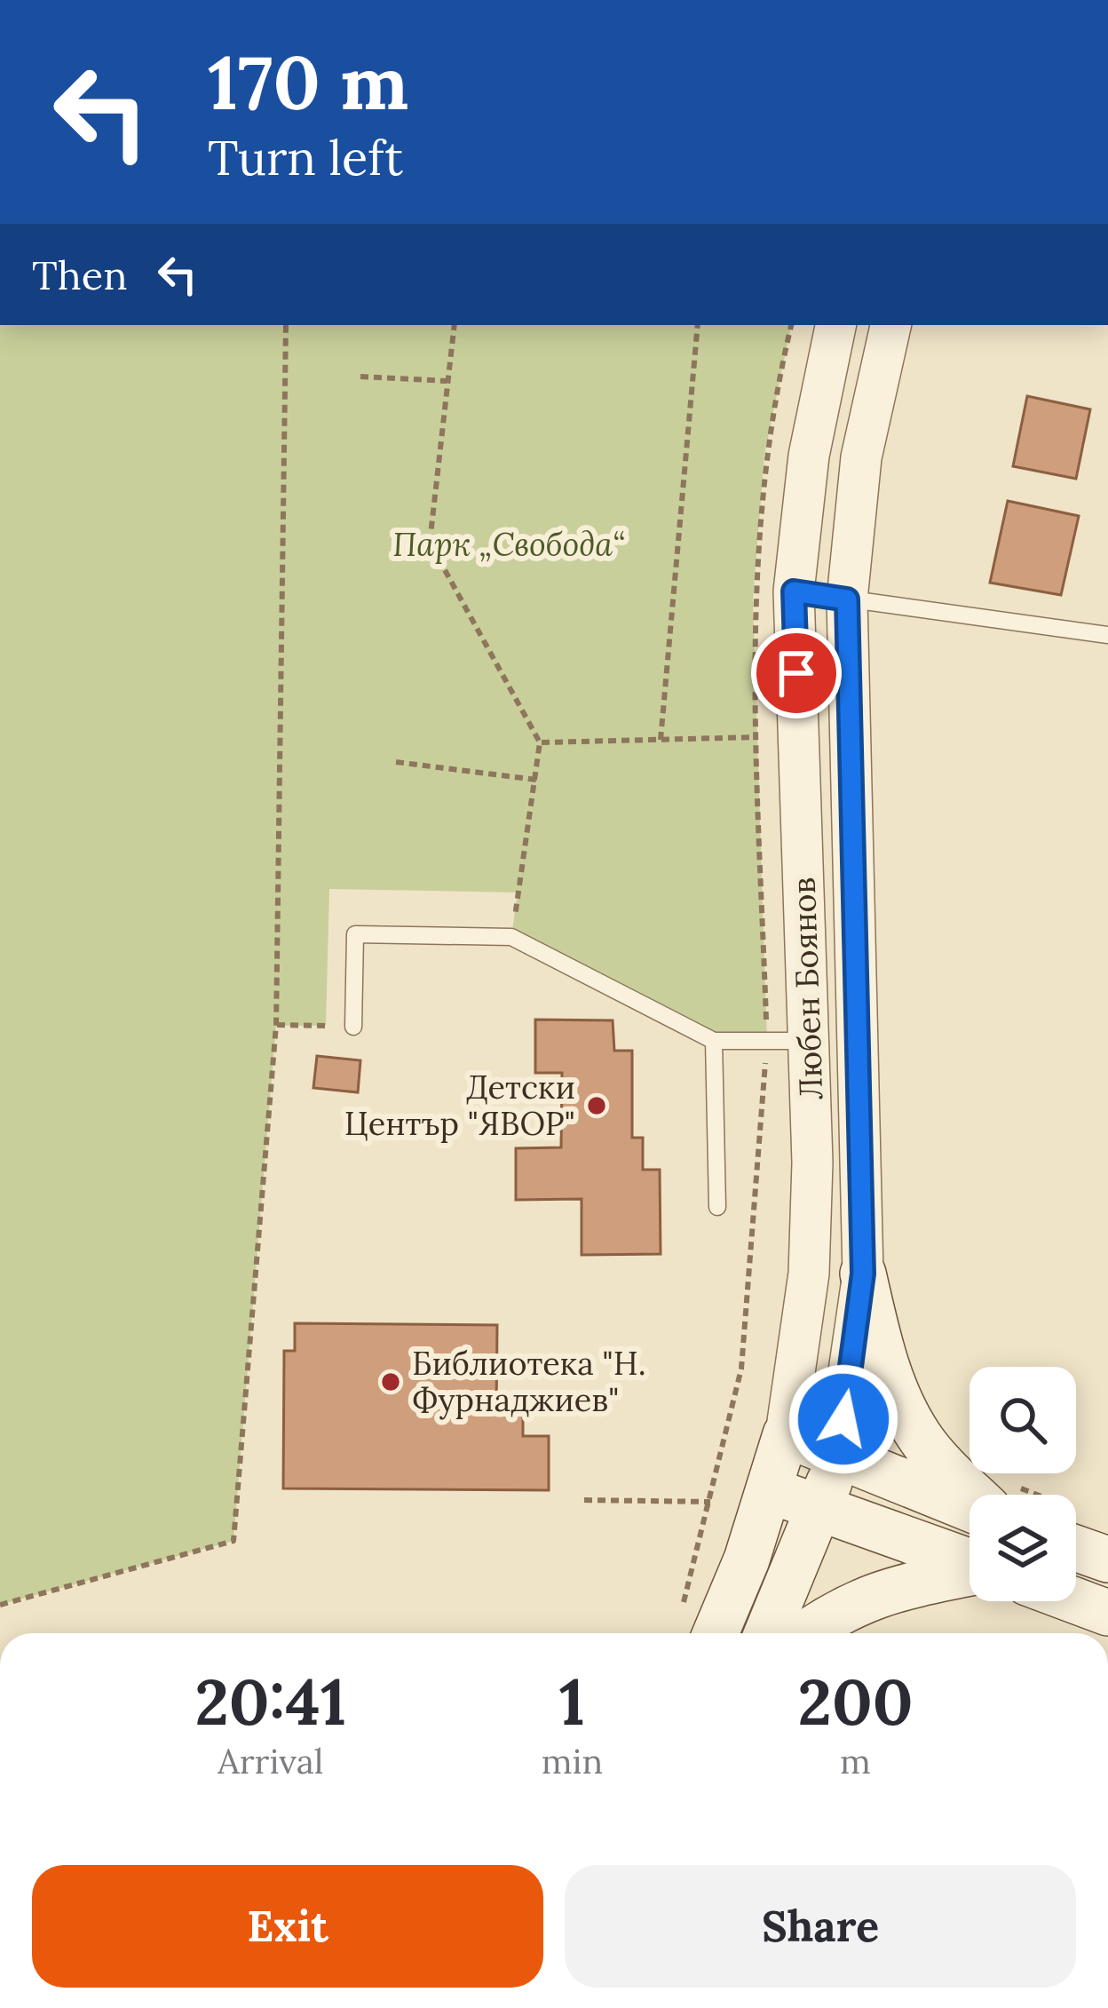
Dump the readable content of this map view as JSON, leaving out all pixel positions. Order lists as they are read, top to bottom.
{
  "streets": {
    "main road": ["Любен Боянов"]
  },
  "parks": ["Парк „Свобода“"],
  "places": ["Детски Център \"ЯВОР\"", "Библиотека \"Н. Фурнаджиев\""],
  "page": {
    "turn": ["170 m", "Turn left"],
    "then": "Then",
    "eta": [
      "20:41",
      "Arrival",
      "1",
      "min",
      "200",
      "m"
    ],
    "buttons": ["Exit", "Share"]
  }
}
